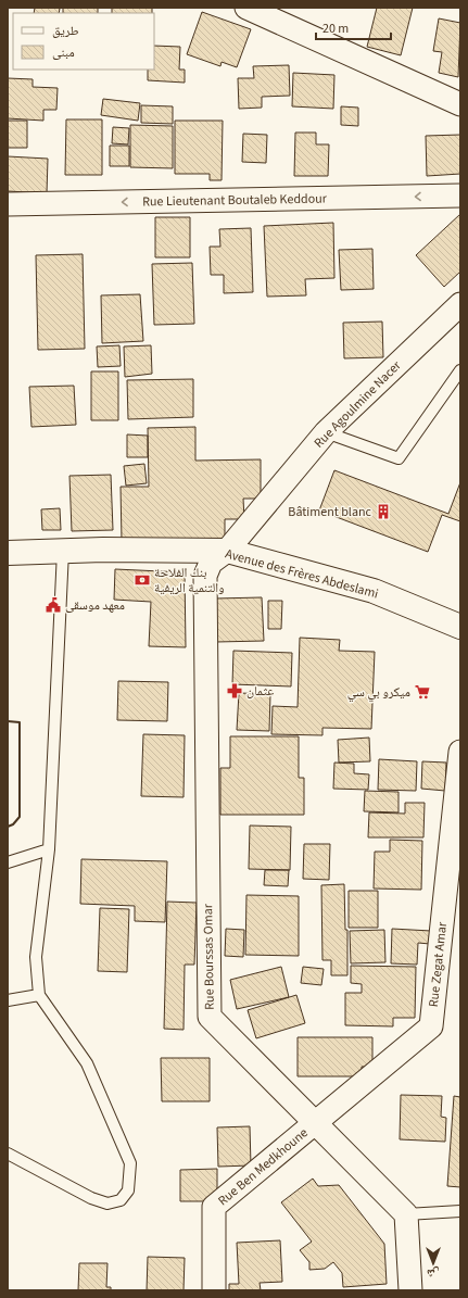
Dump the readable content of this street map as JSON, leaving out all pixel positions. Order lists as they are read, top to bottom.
{
  "streets": {
    "main road": ["Avenue des Frères Abdeslami"],
    "street": [
      "Rue Lieutenant Boutaleb Keddour",
      "Rue Agoulmine Nacer",
      "Rue Bourssas Omar",
      "Rue Zegat Amar",
      "Rue Ben Medkhoune"
    ]
  },
  "crossings": [
    ["Rue Agoulmine Nacer", "Avenue des Frères Abdeslami"],
    ["Rue Agoulmine Nacer", "Rue Bourssas Omar"],
    ["Avenue des Frères Abdeslami", "Rue Bourssas Omar"],
    ["Rue Bourssas Omar", "Rue Zegat Amar"],
    ["Rue Bourssas Omar", "Rue Ben Medkhoune"],
    ["Rue Zegat Amar", "Rue Ben Medkhoune"]
  ],
  "places": {
    "building": ["Bâtiment blanc"],
    "bank": ["بنك الفلاحة والتنمية الريفية"],
    "public building": ["معهد موسقى"],
    "pharmacy": ["عثمان"],
    "supermarket": ["ميكرو بي سي"]
  },
  "legend": ["طريق", "مبنى"],
  "scale_bar": "20 m",
  "north": "bottom"
}
